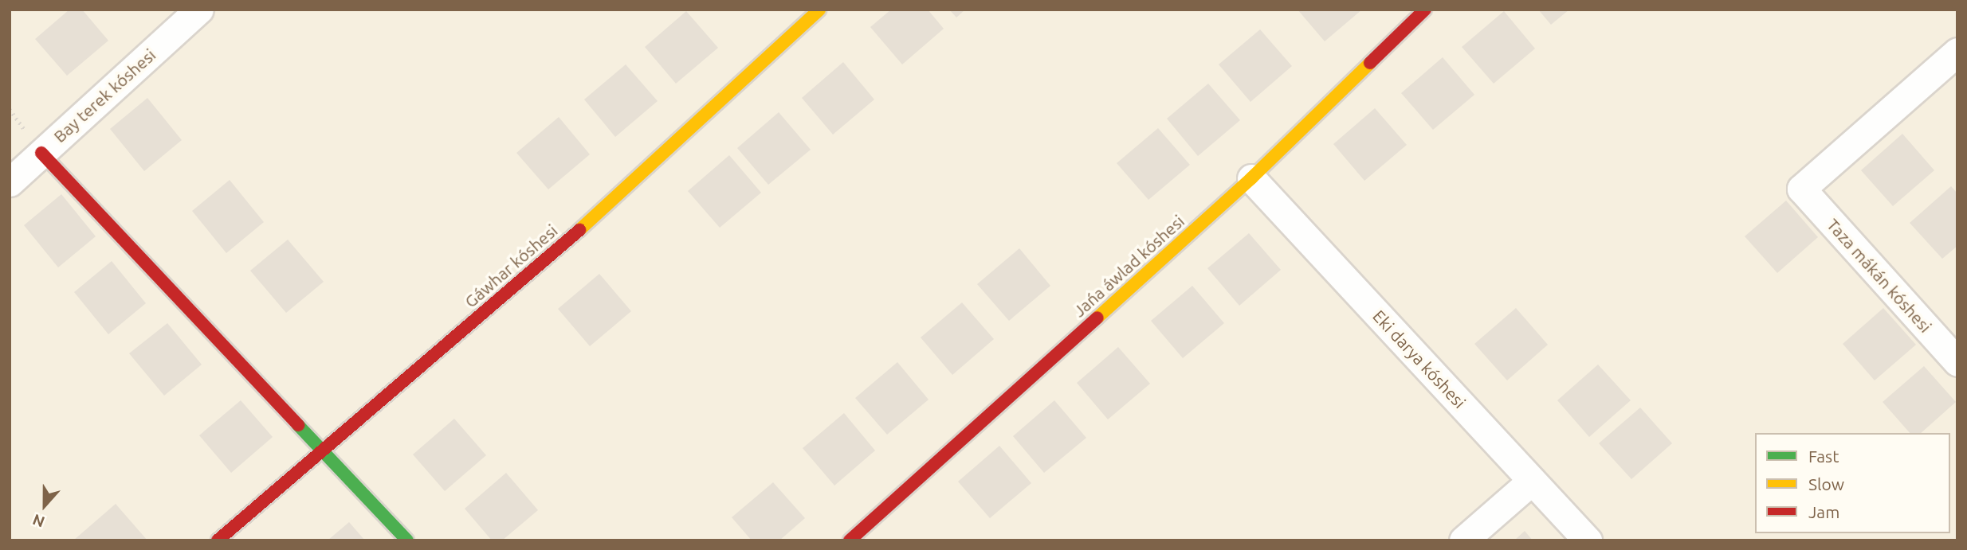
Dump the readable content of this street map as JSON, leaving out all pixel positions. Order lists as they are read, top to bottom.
{
  "streets": {
    "street": [
      "Bay terek kóshesi",
      "Gáwhar kóshesi",
      "Jańa áwlad kóshesi",
      "Taza mákán kóshesi",
      "Eki darya kóshesi"
    ]
  },
  "crossings": [
    ["Jańa áwlad kóshesi", "Eki darya kóshesi"]
  ],
  "legend": ["Fast", "Slow", "Jam"],
  "north": "bottom"
}
